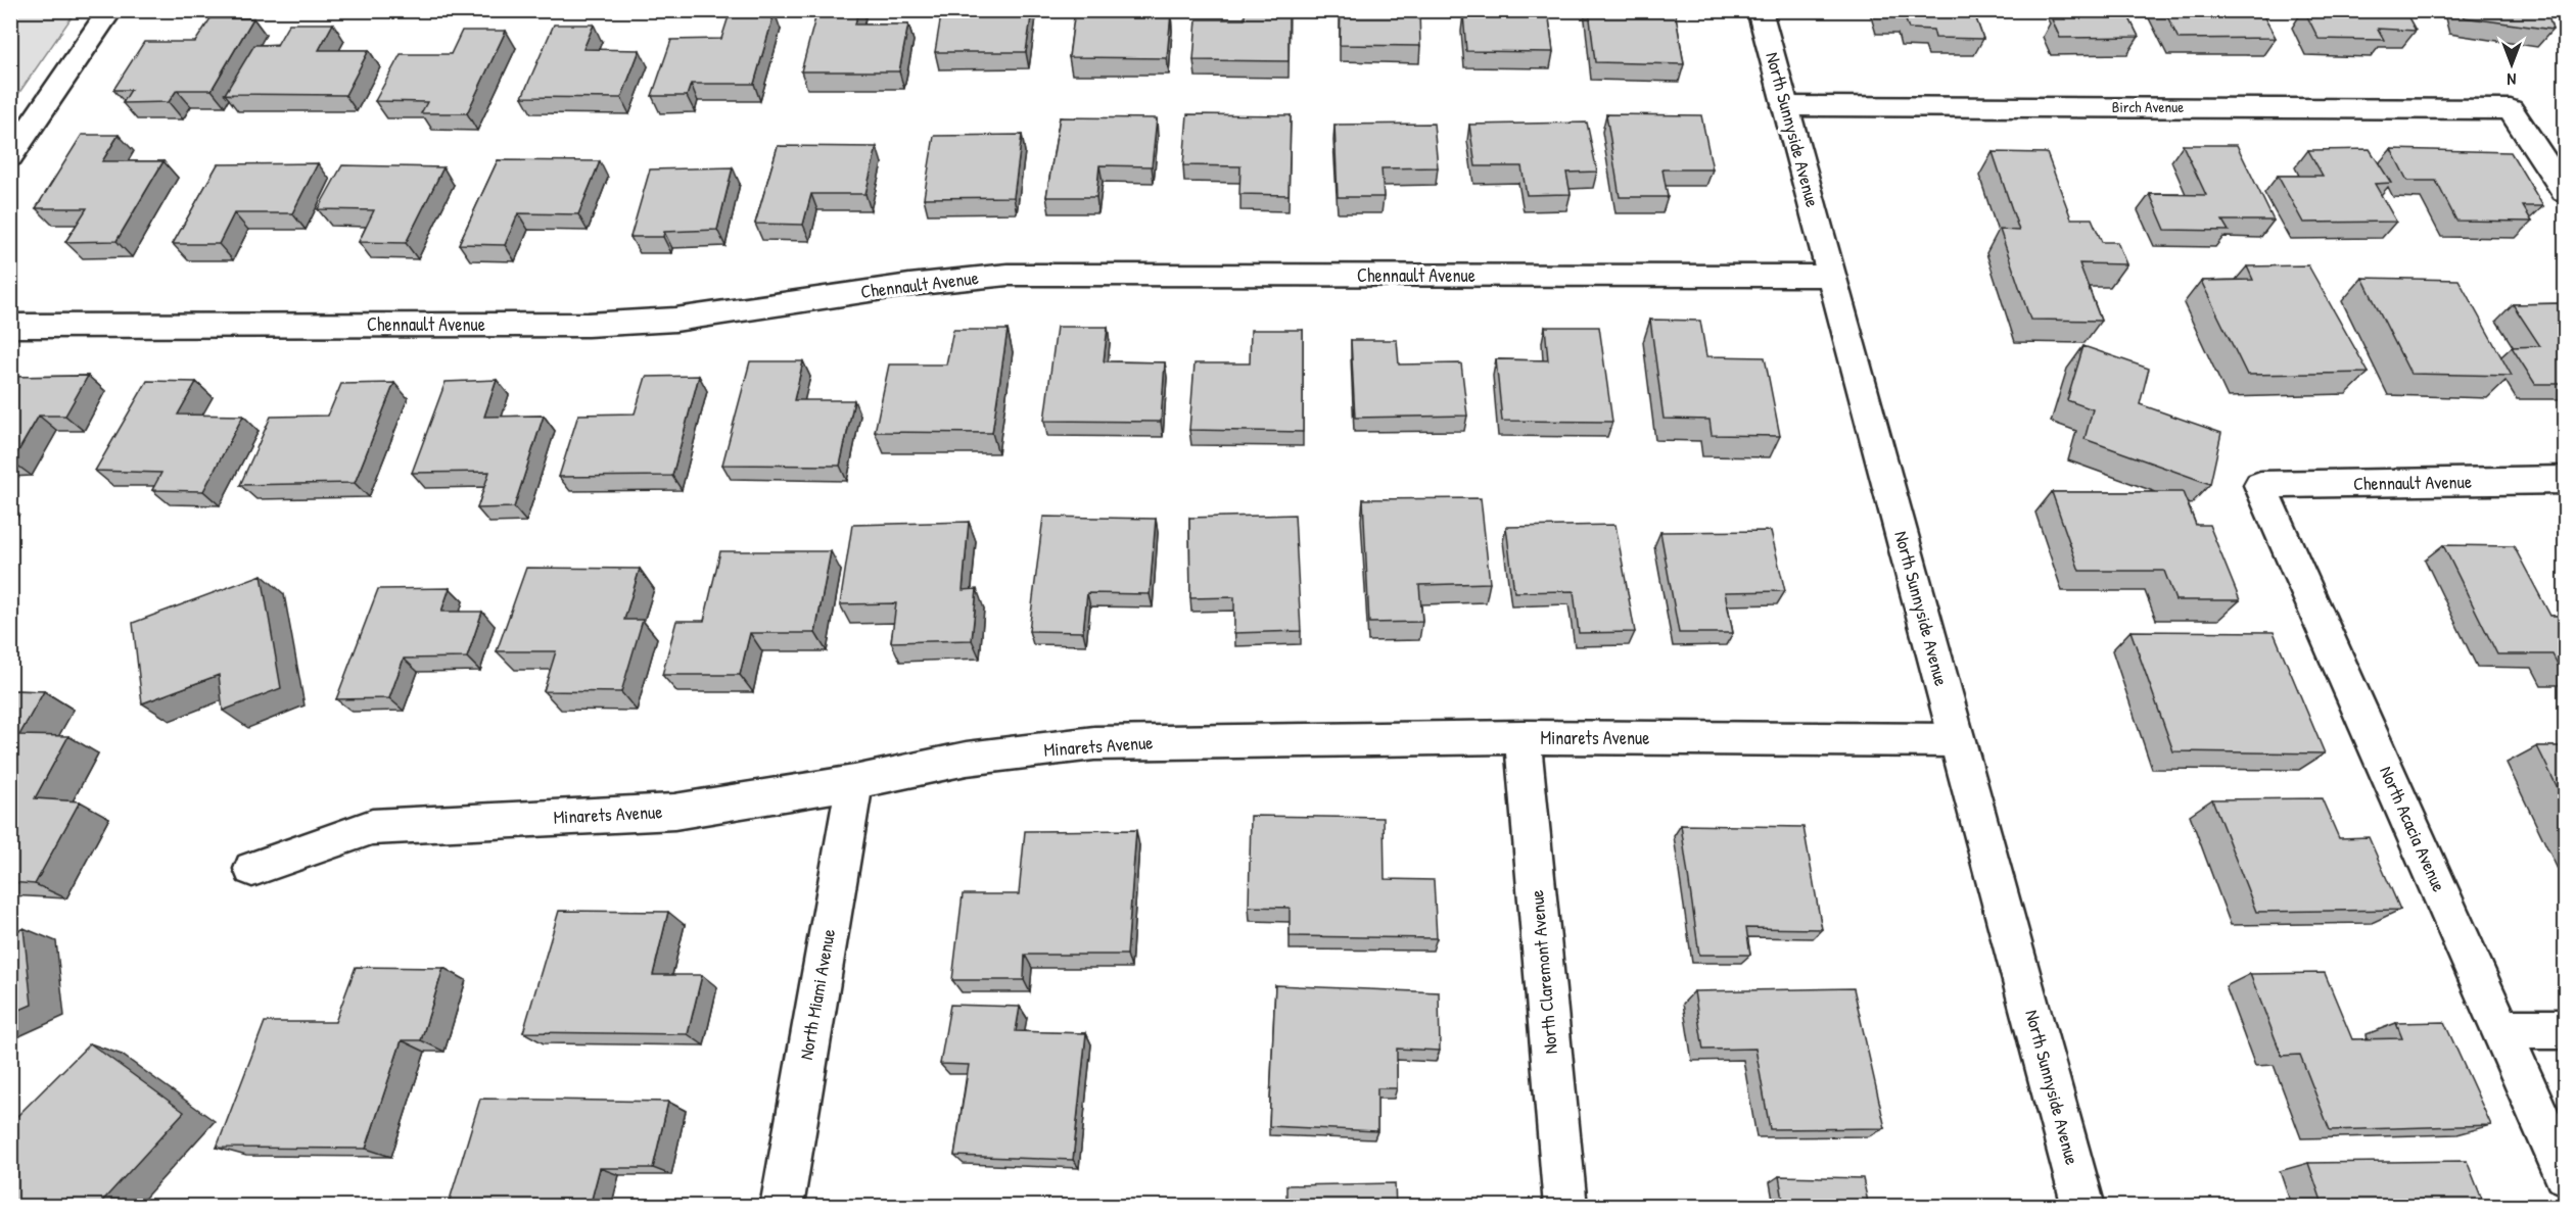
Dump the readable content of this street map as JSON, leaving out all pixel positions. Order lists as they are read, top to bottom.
{
  "streets": {
    "street": [
      "Birch Avenue",
      "North Sunnyside Avenue",
      "Chennault Avenue",
      "Minarets Avenue",
      "North Acacia Avenue",
      "North Claremont Avenue",
      "North Miami Avenue"
    ]
  },
  "crossings": [
    ["Birch Avenue", "North Sunnyside Avenue"],
    ["North Sunnyside Avenue", "Chennault Avenue"],
    ["North Sunnyside Avenue", "Minarets Avenue"],
    ["Chennault Avenue", "North Acacia Avenue"],
    ["Minarets Avenue", "North Claremont Avenue"],
    ["Minarets Avenue", "North Miami Avenue"]
  ],
  "north": "bottom"
}
